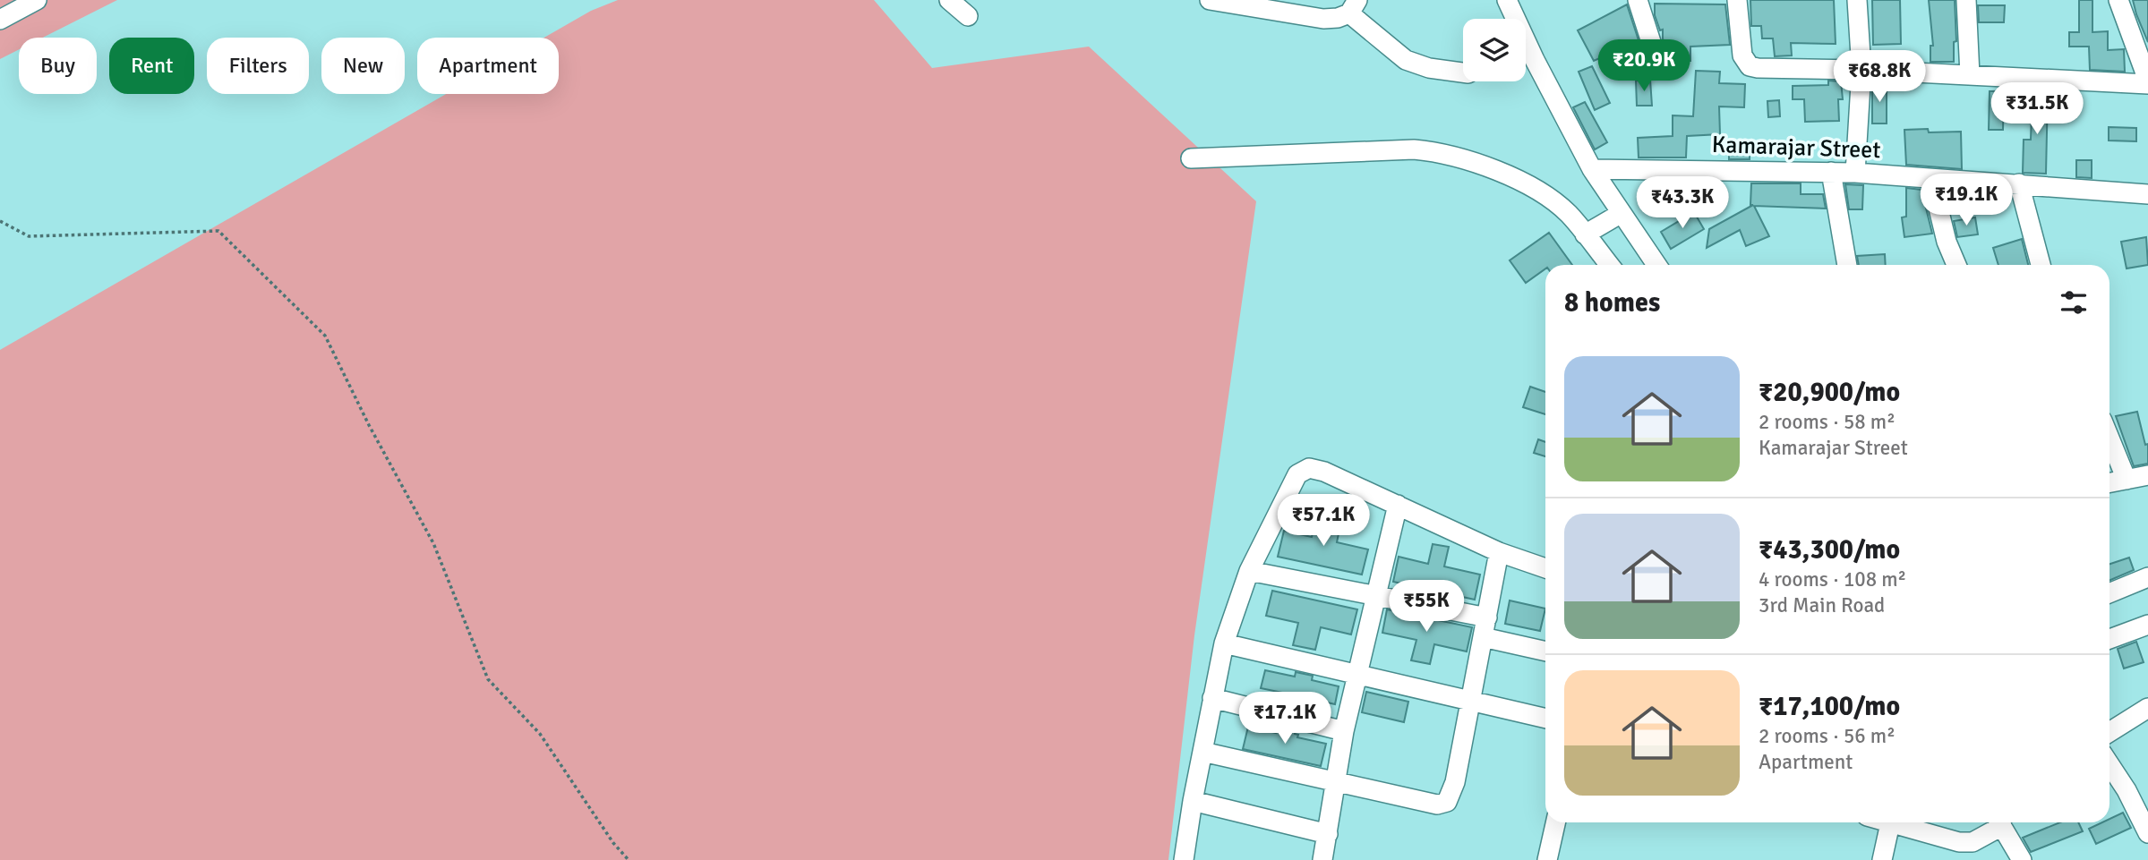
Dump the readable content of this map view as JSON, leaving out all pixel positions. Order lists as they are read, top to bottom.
{
  "streets": {
    "street": ["Kamarajar Street"]
  },
  "page": {
    "chip": [
      "Buy",
      "Rent",
      "Filters",
      "New",
      "Apartment"
    ],
    "price": [
      "₹20.9K",
      "₹68.8K",
      "₹31.5K",
      "₹19.1K",
      "₹43.3K",
      "₹57.1K",
      "₹55K",
      "₹17.1K"
    ],
    "heading": "8 homes",
    "list": [
      {
        "name": "₹20,900/mo",
        "note": "2 rooms · 58 m² · Kamarajar Street"
      },
      {
        "name": "₹43,300/mo",
        "note": "4 rooms · 108 m² · 3rd Main Road"
      },
      {
        "name": "₹17,100/mo",
        "note": "2 rooms · 56 m² · Apartment"
      }
    ]
  }
}
